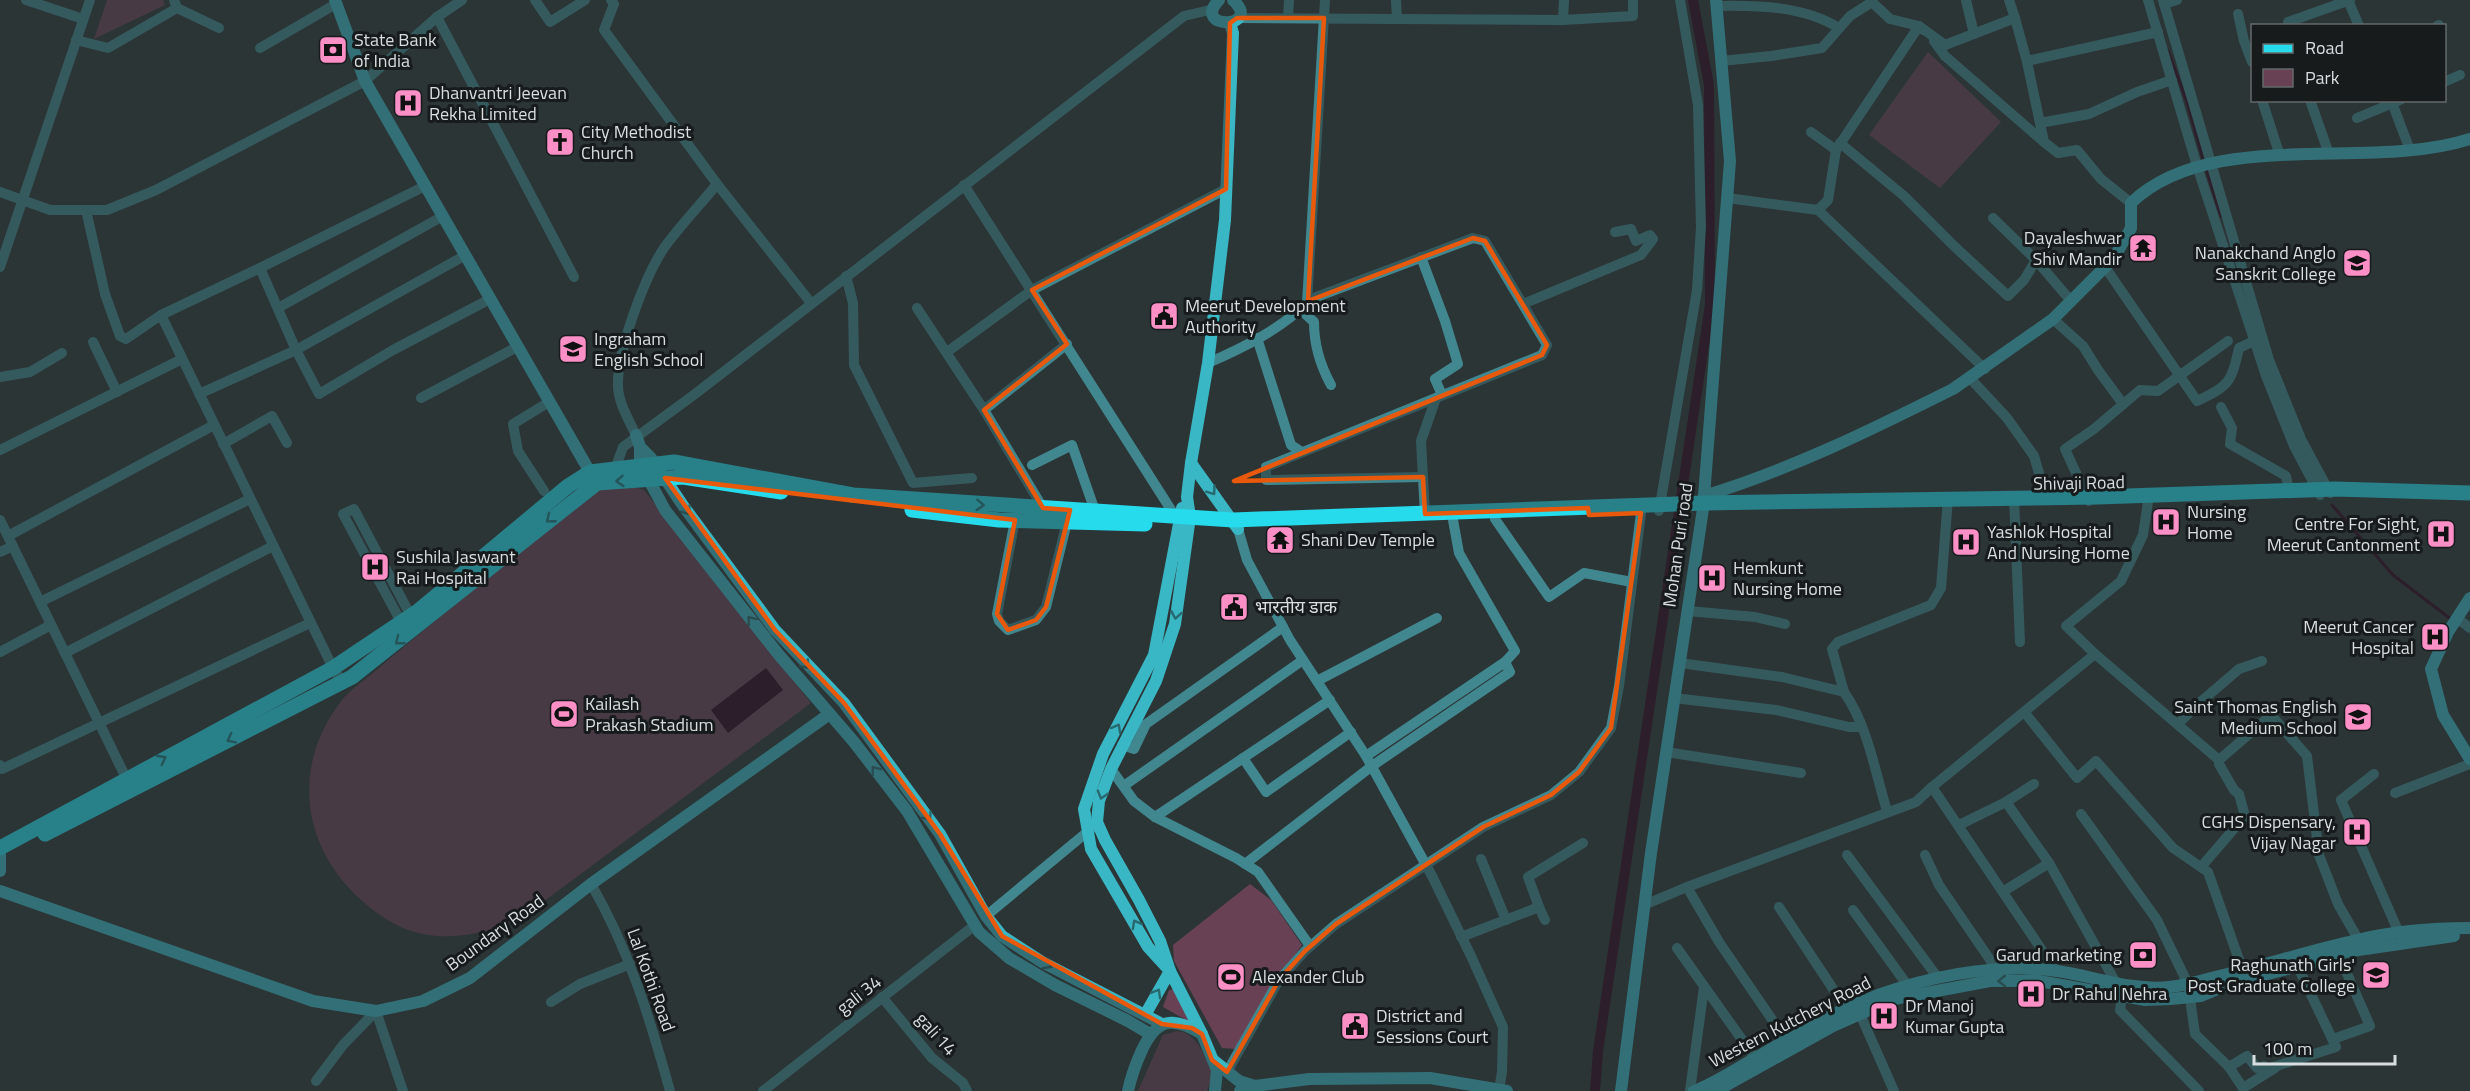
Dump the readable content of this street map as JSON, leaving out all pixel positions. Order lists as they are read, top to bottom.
{
  "streets": {
    "main road": ["Shivaji Road"],
    "street": [
      "Mohan Puri road",
      "Boundary Road",
      "Lal Kothi Road",
      "gali 34",
      "Western Kutchery Road",
      "gali 14"
    ]
  },
  "crossings": [
    ["Shivaji Road", "Mohan Puri road"],
    ["Boundary Road", "Lal Kothi Road"],
    ["gali 34", "gali 14"]
  ],
  "places": {
    "bank": ["State Bank of India", "Garud marketing"],
    "hospital": [
      "Dhanvantri Jeevan Rekha Limited",
      "Nursing Home",
      "Centre For Sight, Meerut Cantonment",
      "Yashlok Hospital And Nursing Home",
      "Sushila Jaswant Rai Hospital",
      "Hemkunt Nursing Home",
      "Meerut Cancer Hospital",
      "CGHS Dispensary, Vijay Nagar",
      "Dr Rahul Nehra",
      "Dr Manoj Kumar Gupta"
    ],
    "church": ["City Methodist Church"],
    "temple": ["Dayaleshwar Shiv Mandir", "Shani Dev Temple"],
    "school or university": [
      "Nanakchand Anglo Sanskrit College",
      "Ingraham English School",
      "Saint Thomas English Medium School",
      "Raghunath Girls' Post Graduate College"
    ],
    "public building": ["Meerut Development Authority", "भारतीय डाक", "District and Sessions Court"],
    "sports": ["Kailash Prakash Stadium", "Alexander Club"]
  },
  "legend": ["Road", "Park"],
  "scale_bar": "100 m"
}
